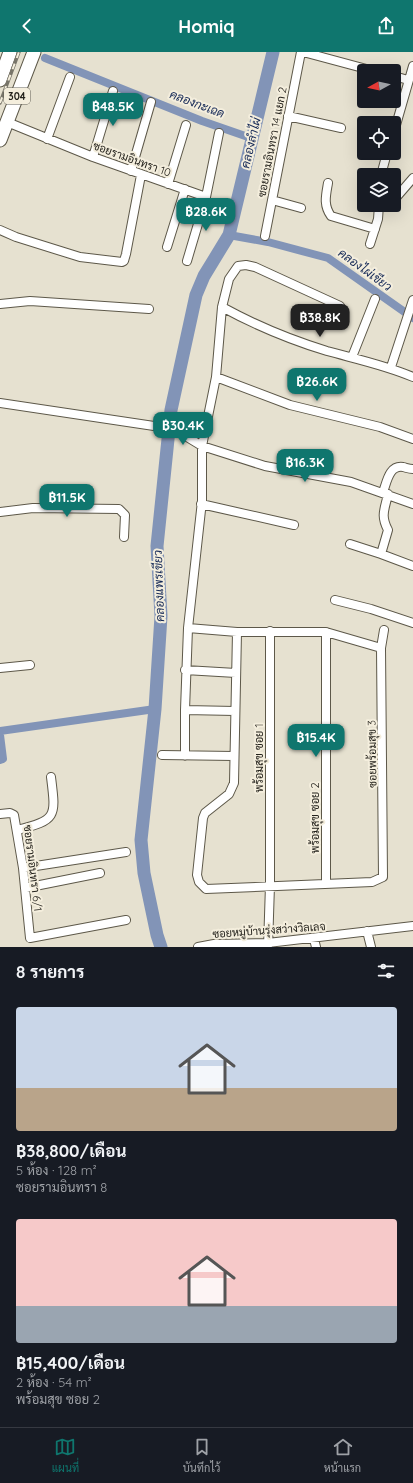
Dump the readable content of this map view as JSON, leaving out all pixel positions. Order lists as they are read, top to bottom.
{
  "streets": {
    "main road": ["304"],
    "street": [
      "ซอยรามอินทรา 14 แยก 2",
      "ซอยรามอินทรา 10",
      "ซอยพร้อมสุข 3",
      "พร้อมสุข ซอย 1",
      "พร้อมสุข ซอย 2",
      "ซอยรามอินทรา 6/1",
      "ซอยหมู่บ้านรุ่งสว่างวิลเลจ"
    ]
  },
  "crossings": [
    ["304", "ซอยรามอินทรา 10"],
    ["ซอยพร้อมสุข 3", "พร้อมสุข ซอย 2"],
    ["พร้อมสุข ซอย 1", "ซอยหมู่บ้านรุ่งสว่างวิลเลจ"]
  ],
  "water": [
    "คลองกะเฉด",
    "คลองลำไผ่",
    "คลองไผ่เขียว",
    "คลองแพรเขียว"
  ],
  "north": "left",
  "page": {
    "header": "Homiq",
    "price": [
      "฿48.5K",
      "฿28.6K",
      "฿38.8K",
      "฿26.6K",
      "฿30.4K",
      "฿16.3K",
      "฿11.5K",
      "฿15.4K"
    ],
    "heading": "8 รายการ",
    "list": [
      {
        "name": "฿38,800/เดือน",
        "note": "5 ห้อง · 128 m² · ซอยรามอินทรา 8"
      },
      {
        "name": "฿15,400/เดือน",
        "note": "2 ห้อง · 54 m² · พร้อมสุข ซอย 2"
      }
    ],
    "tabs": ["แผนที่", "บันทึกไว้", "หน้าแรก"]
  }
}
